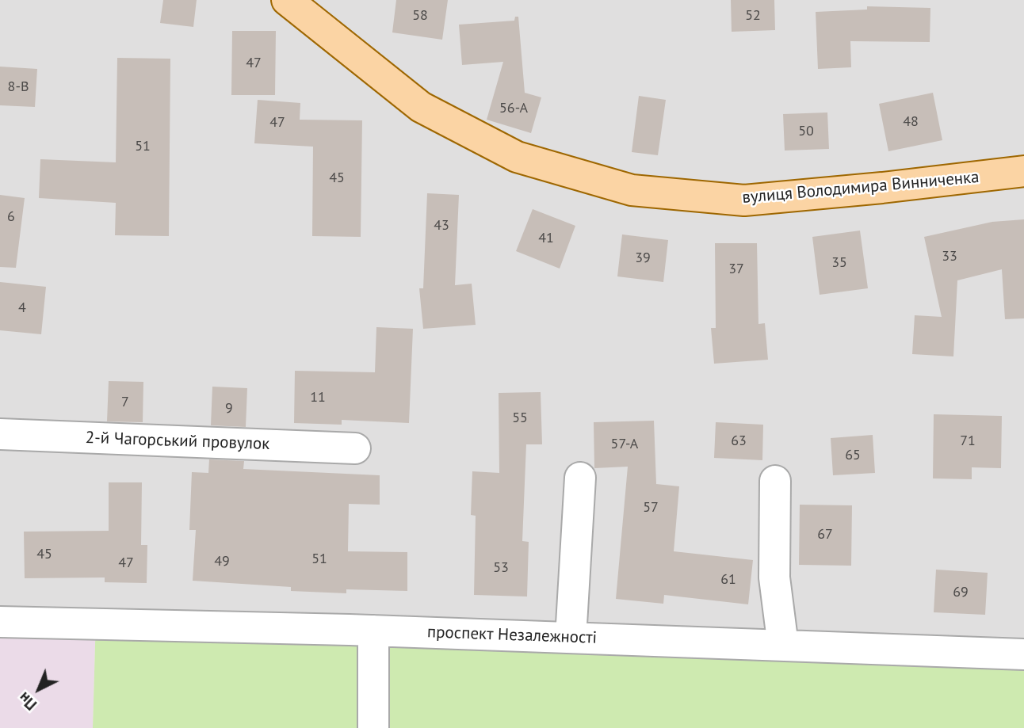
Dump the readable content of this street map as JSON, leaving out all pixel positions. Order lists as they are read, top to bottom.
{
  "streets": {
    "main road": ["вулиця Володимира Винниченка"],
    "street": ["2-й Чагорський провулок", "проспект Незалежності"]
  },
  "house_numbers": [
    "58",
    "52",
    "47",
    "8-В",
    "56-А",
    "48",
    "47",
    "50",
    "51",
    "45",
    "6",
    "43",
    "41",
    "33",
    "39",
    "35",
    "37",
    "4",
    "11",
    "7",
    "9",
    "55",
    "63",
    "71",
    "57-А",
    "65",
    "57",
    "67",
    "45",
    "51",
    "49",
    "47",
    "53",
    "61",
    "69"
  ],
  "north": "bottom left"
}
